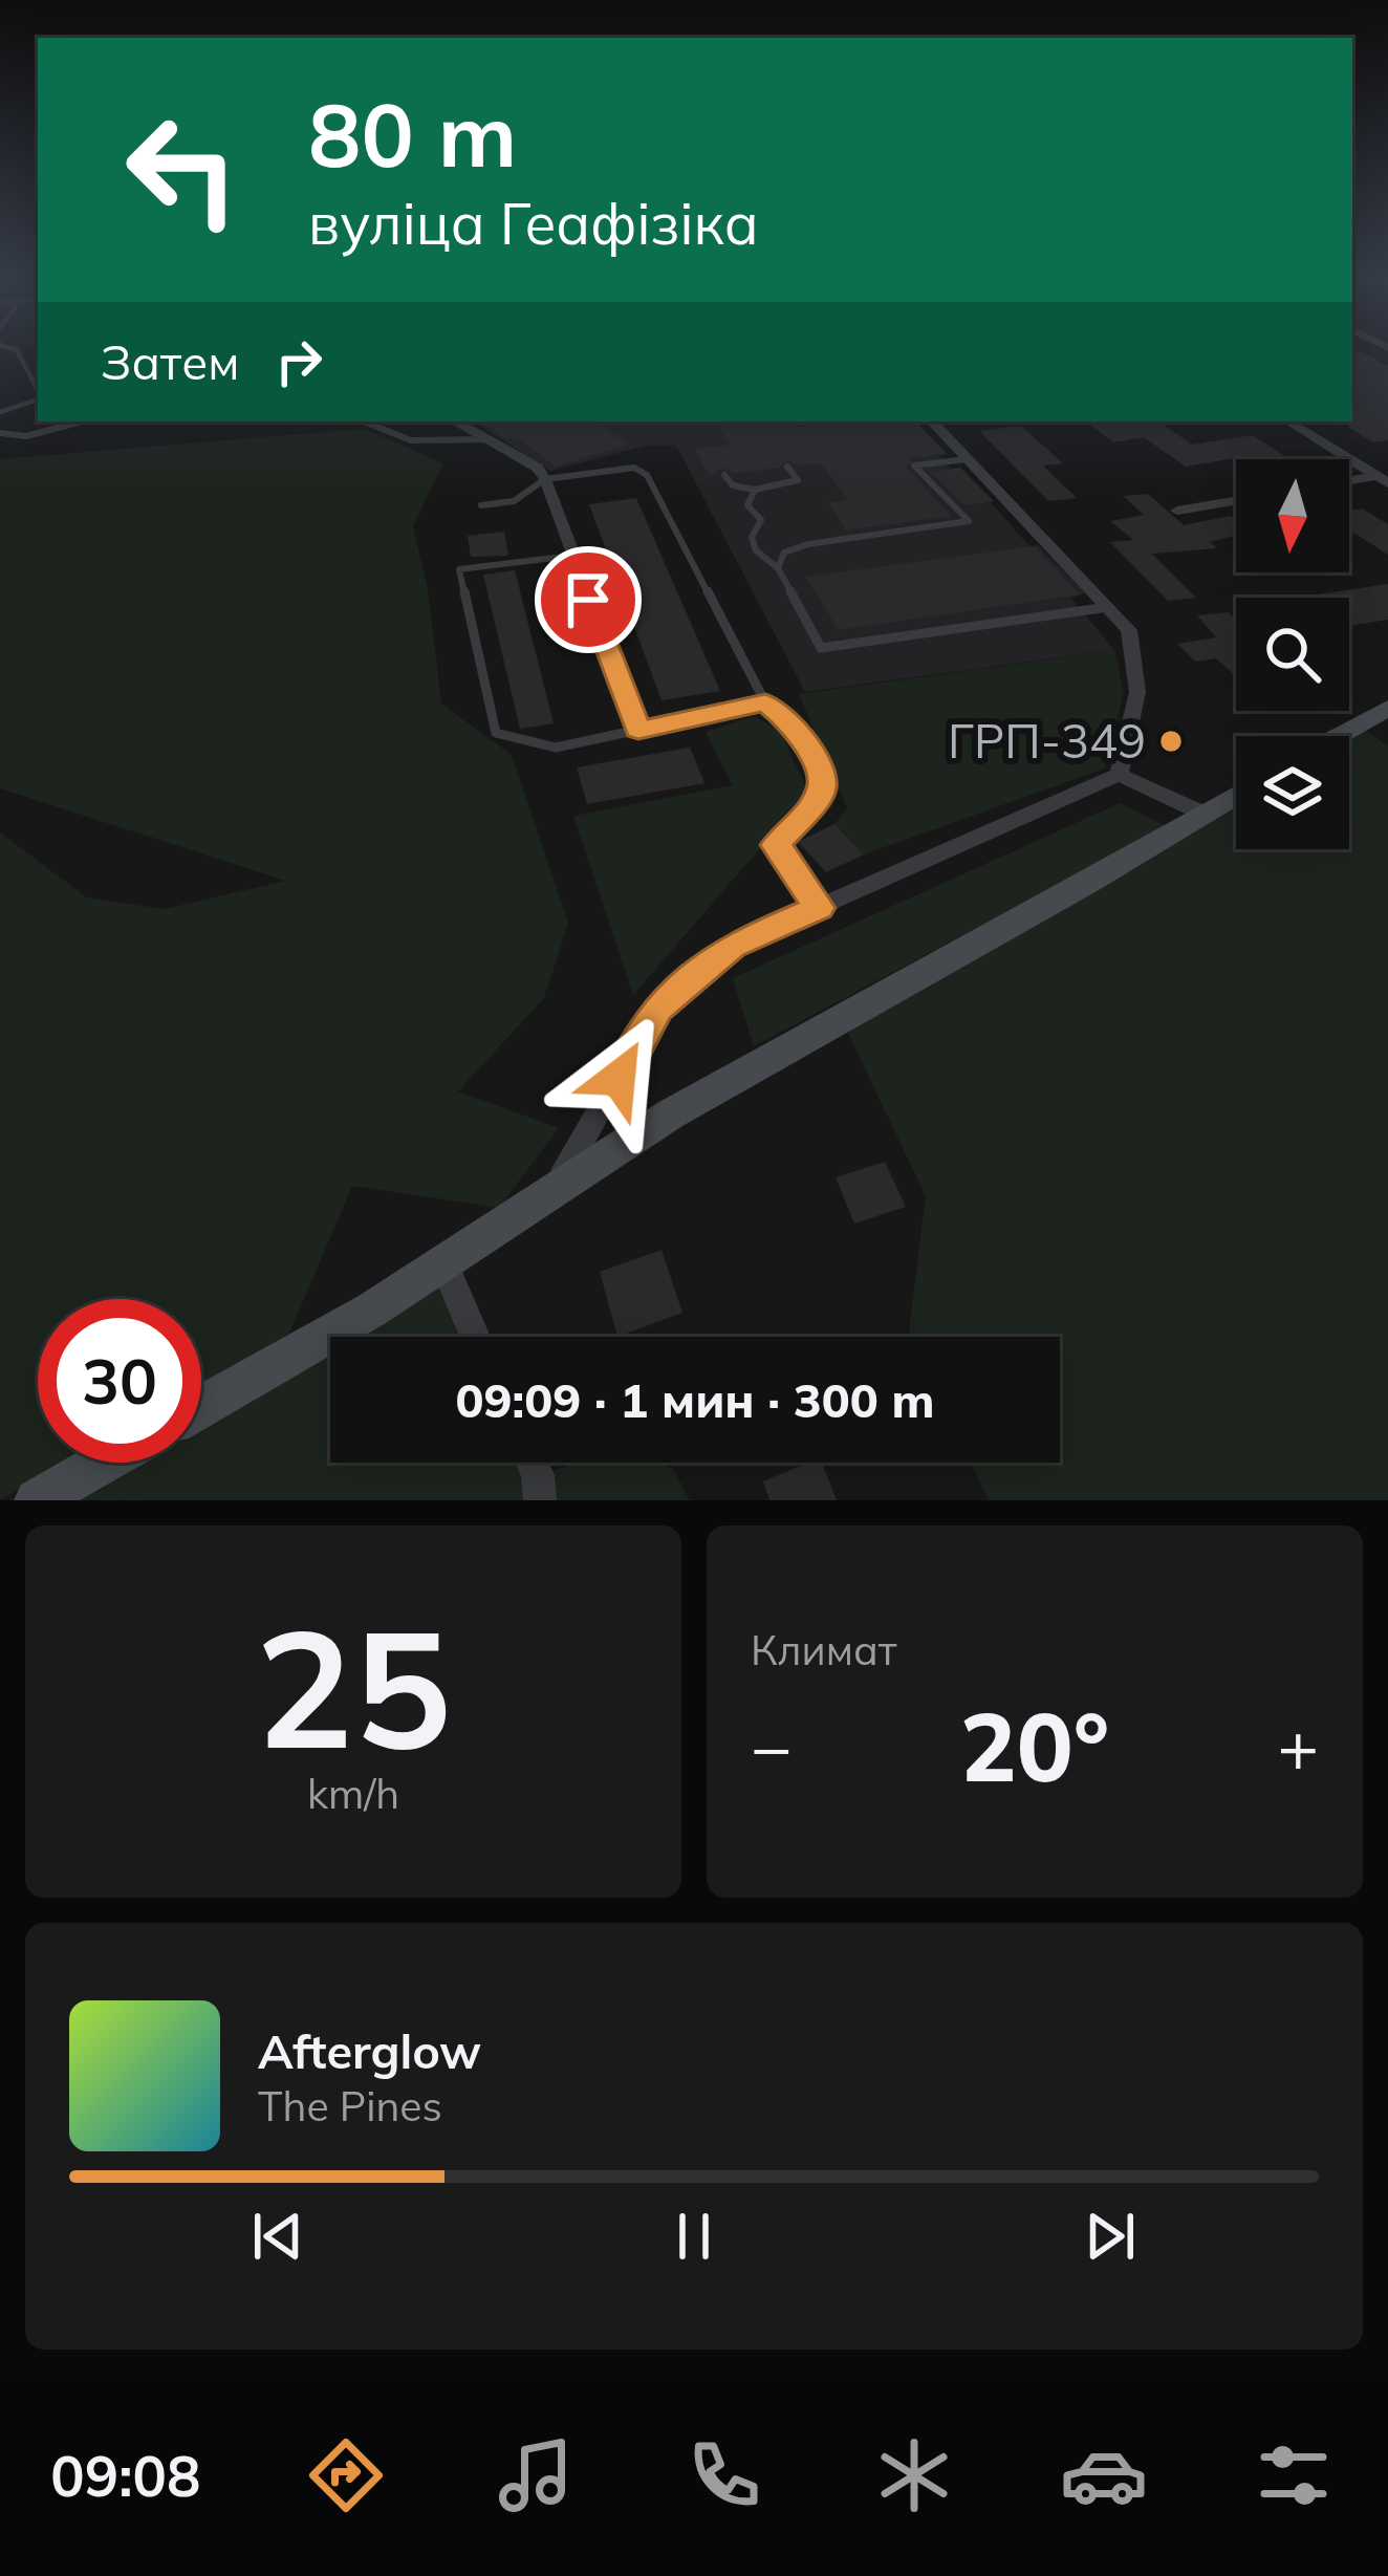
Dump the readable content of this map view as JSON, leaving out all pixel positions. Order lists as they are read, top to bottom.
{
  "places": ["ГРП-349"],
  "north": "bottom",
  "page": {
    "turn": ["80 m", "вуліца Геафізіка"],
    "then": "Затем",
    "limit": "30",
    "trip": "09:09 · 1 мин · 300 m",
    "tile": [
      ["25", "km/h"],
      "Климат"
    ],
    "heat": ["−", "20°", "+"],
    "song": ["Afterglow", "The Pines"],
    "tabs": "09:08"
  }
}
